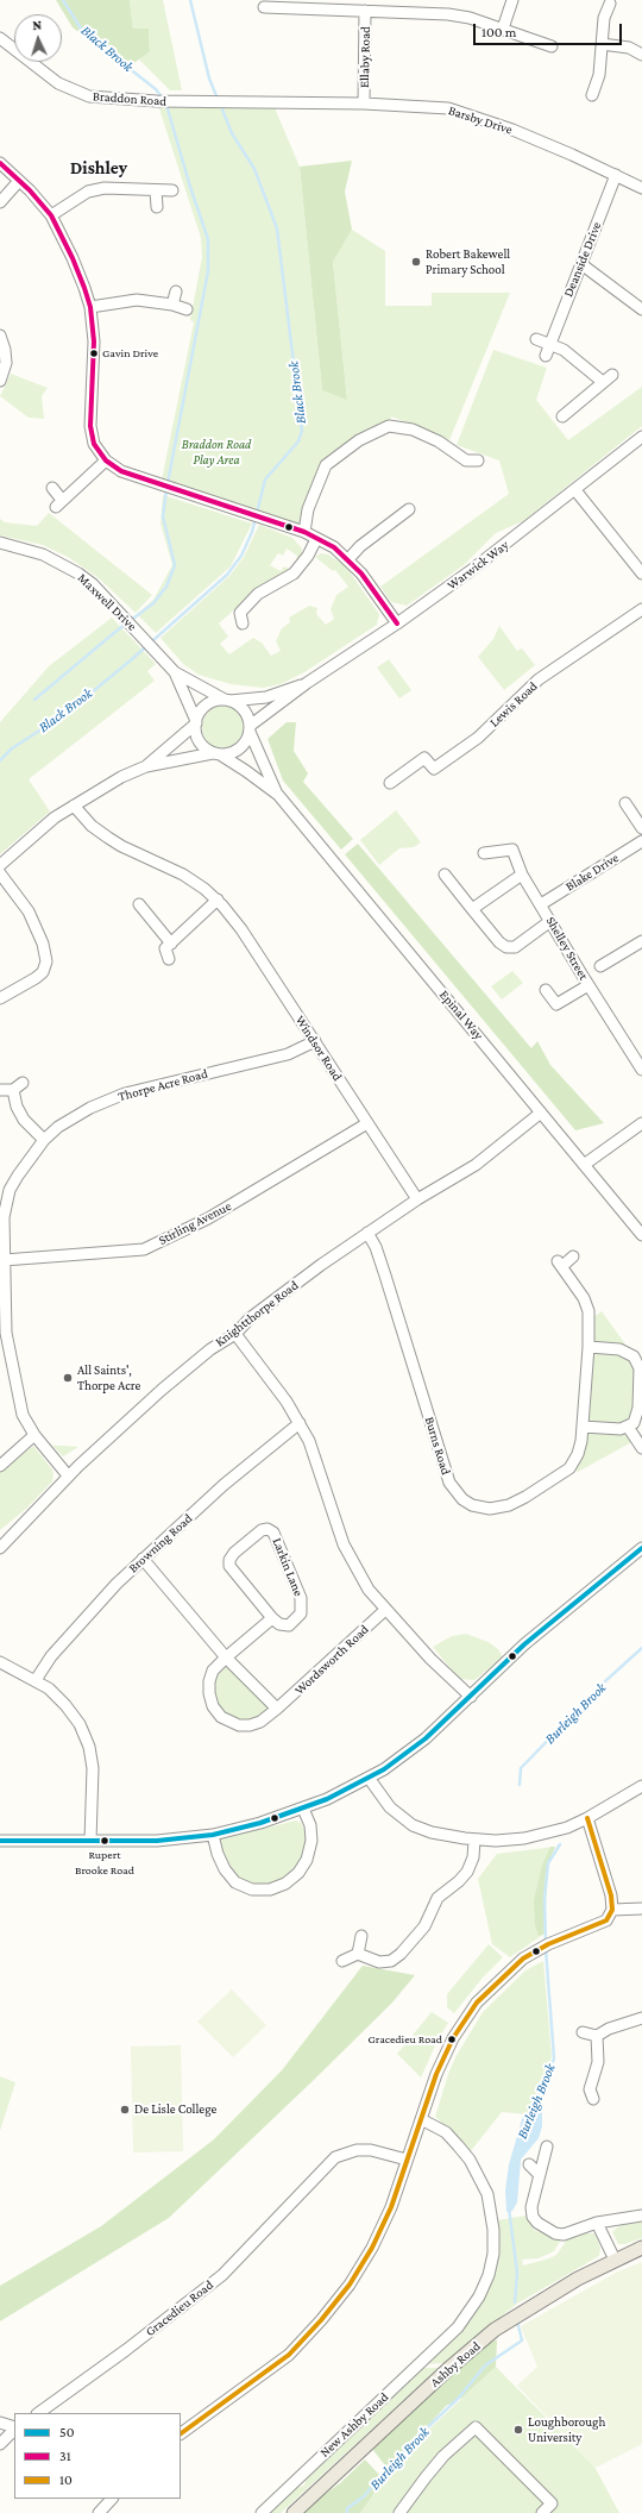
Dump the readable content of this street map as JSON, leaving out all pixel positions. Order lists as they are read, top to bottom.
{
  "streets": {
    "main road": ["Ashby Road"],
    "street": [
      "Ellaby Road",
      "Braddon Road",
      "Barsby Drive",
      "Deanside Drive",
      "Warwick Way",
      "Maxwell Drive",
      "Lewis Road",
      "Blake Drive",
      "Shelley Street",
      "Epinal Way",
      "Windsor Road",
      "Thorpe Acre Road",
      "Stirling Avenue",
      "Knightthorpe Road",
      "Burns Road",
      "Browning Road",
      "Larkin Lane",
      "Wordsworth Road",
      "Gracedieu Road",
      "New Ashby Road"
    ]
  },
  "crossings": [
    ["Ellaby Road", "Barsby Drive"],
    ["Braddon Road", "Barsby Drive"],
    ["Barsby Drive", "Deanside Drive"],
    ["Warwick Way", "Maxwell Drive"],
    ["Warwick Way", "Epinal Way"],
    ["Maxwell Drive", "Epinal Way"],
    ["Blake Drive", "Shelley Street"],
    ["Epinal Way", "Knightthorpe Road"],
    ["Windsor Road", "Thorpe Acre Road"],
    ["Windsor Road", "Stirling Avenue"],
    ["Windsor Road", "Knightthorpe Road"],
    ["Thorpe Acre Road", "Stirling Avenue"],
    ["Thorpe Acre Road", "Knightthorpe Road"],
    ["Knightthorpe Road", "Burns Road"]
  ],
  "districts": ["Dishley"],
  "water": ["Black Brook", "Burleigh Brook"],
  "parks": ["Braddon Road Play Area"],
  "places": [
    "Robert Bakewell Primary School",
    "Gavin Drive",
    "All Saints', Thorpe Acre",
    "Rupert Brooke Road",
    "Gracedieu Road",
    "De Lisle College",
    "Loughborough University"
  ],
  "lines": ["transit line 31", "transit line 50", "transit line 10"],
  "legend": ["50", "31", "10"],
  "scale_bar": "100 m",
  "north": "top"
}
